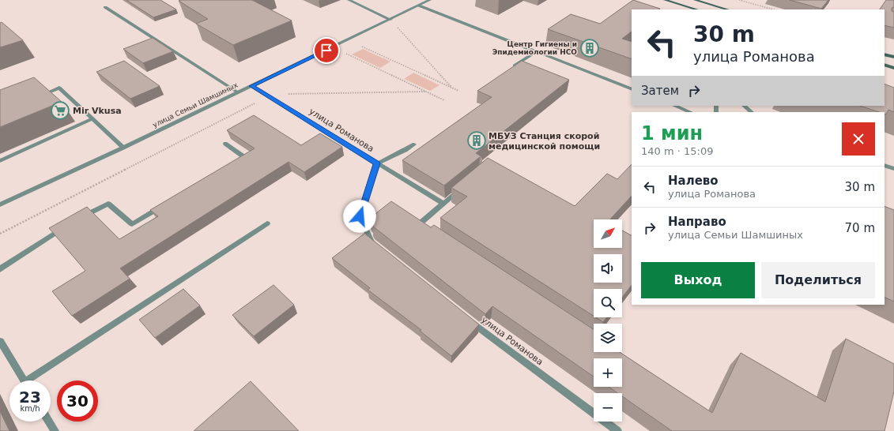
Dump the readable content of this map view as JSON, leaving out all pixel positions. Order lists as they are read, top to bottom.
{
  "streets": {
    "street": ["улица Семьи Шамшиных", "улица Романова"]
  },
  "crossings": [
    ["улица Семьи Шамшиных", "улица Романова"]
  ],
  "places": {
    "building": ["Центр Гигиены и Эпидемиологии НСО", "МБУЗ Станция скорой медицинской помощи"],
    "supermarket": ["Mir Vkusa"]
  },
  "north": "top right",
  "page": {
    "turn": ["30 m", "улица Романова"],
    "then": "Затем",
    "heading": ["1 мин", "140 m · 15:09"],
    "list": [
      {
        "name": "Налево",
        "note": "улица Романова",
        "value": "30 m"
      },
      {
        "name": "Направо",
        "note": "улица Семьи Шамшиных",
        "value": "70 m"
      }
    ],
    "map_buttons": ["+", "−"],
    "buttons": ["Выход", "Поделиться"],
    "speed": "23 km/h",
    "limit": "30"
  }
}
